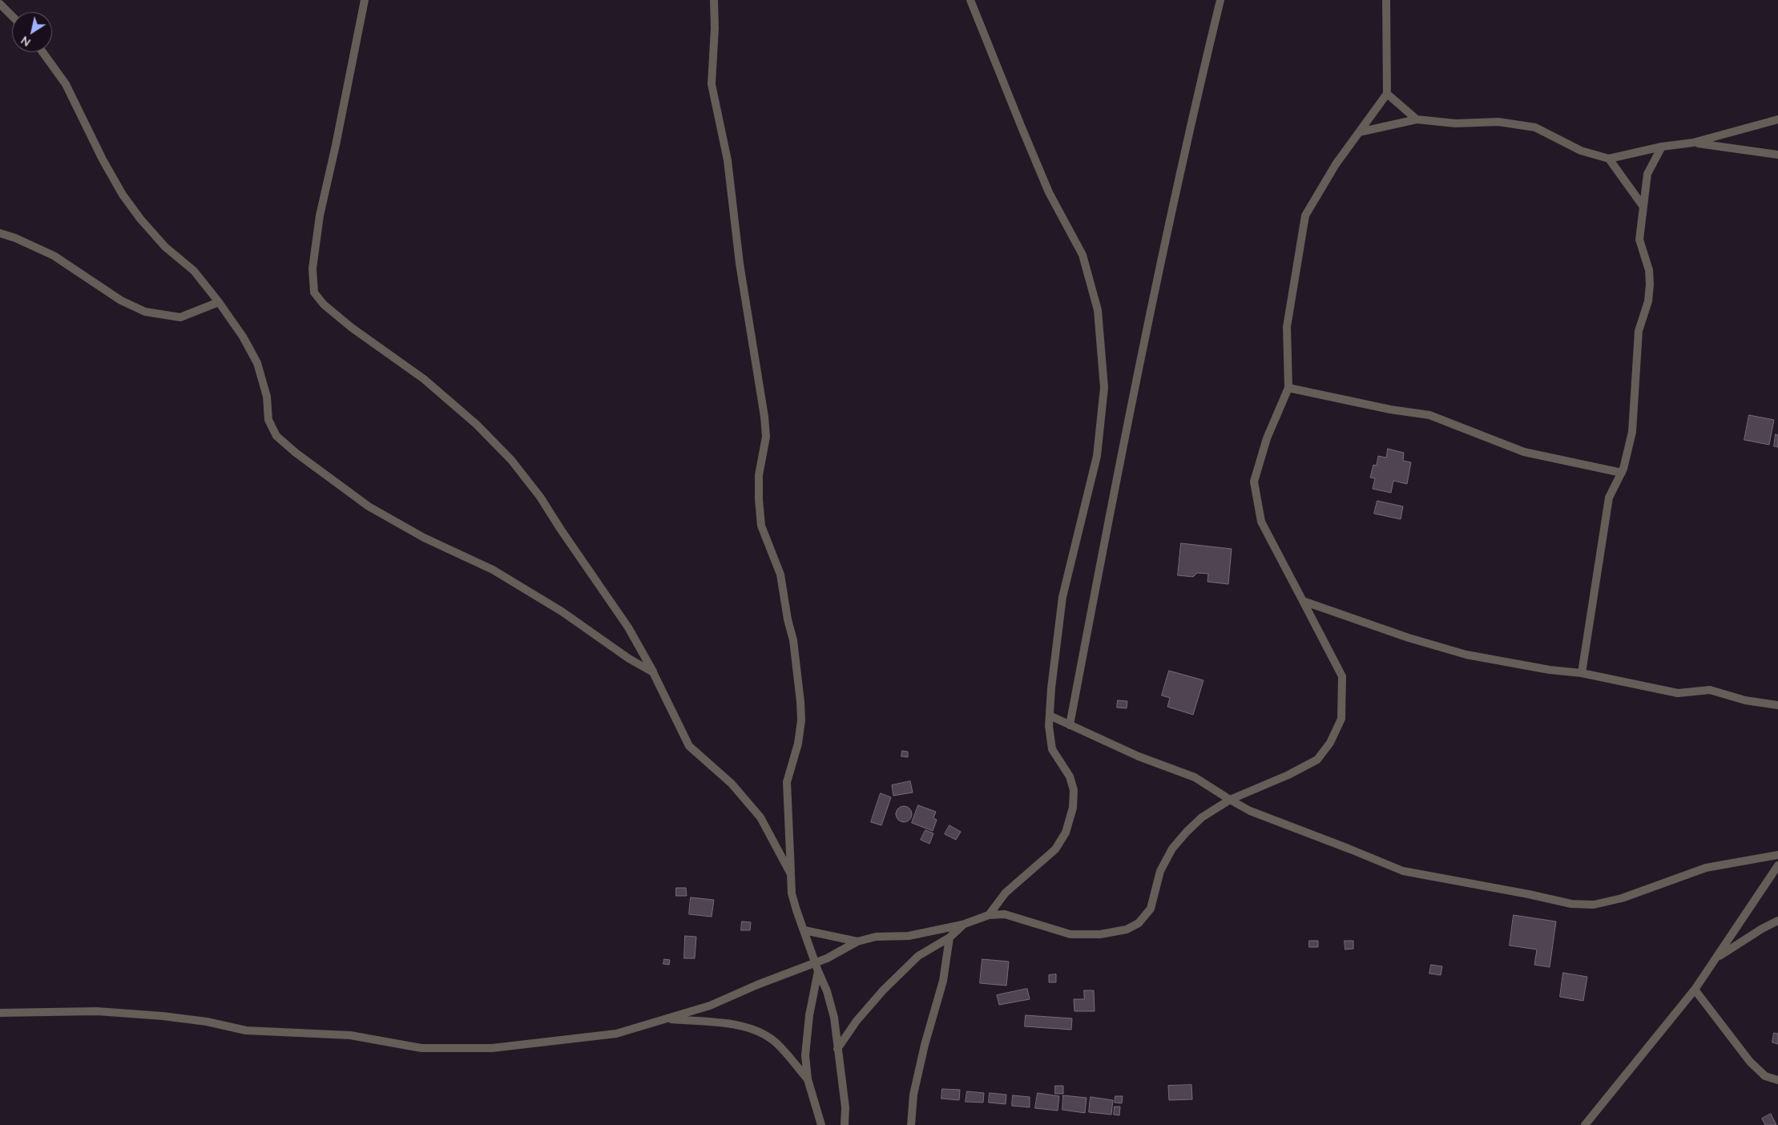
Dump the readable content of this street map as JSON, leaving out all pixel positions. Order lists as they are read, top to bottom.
{
  "north": "bottom left"
}
